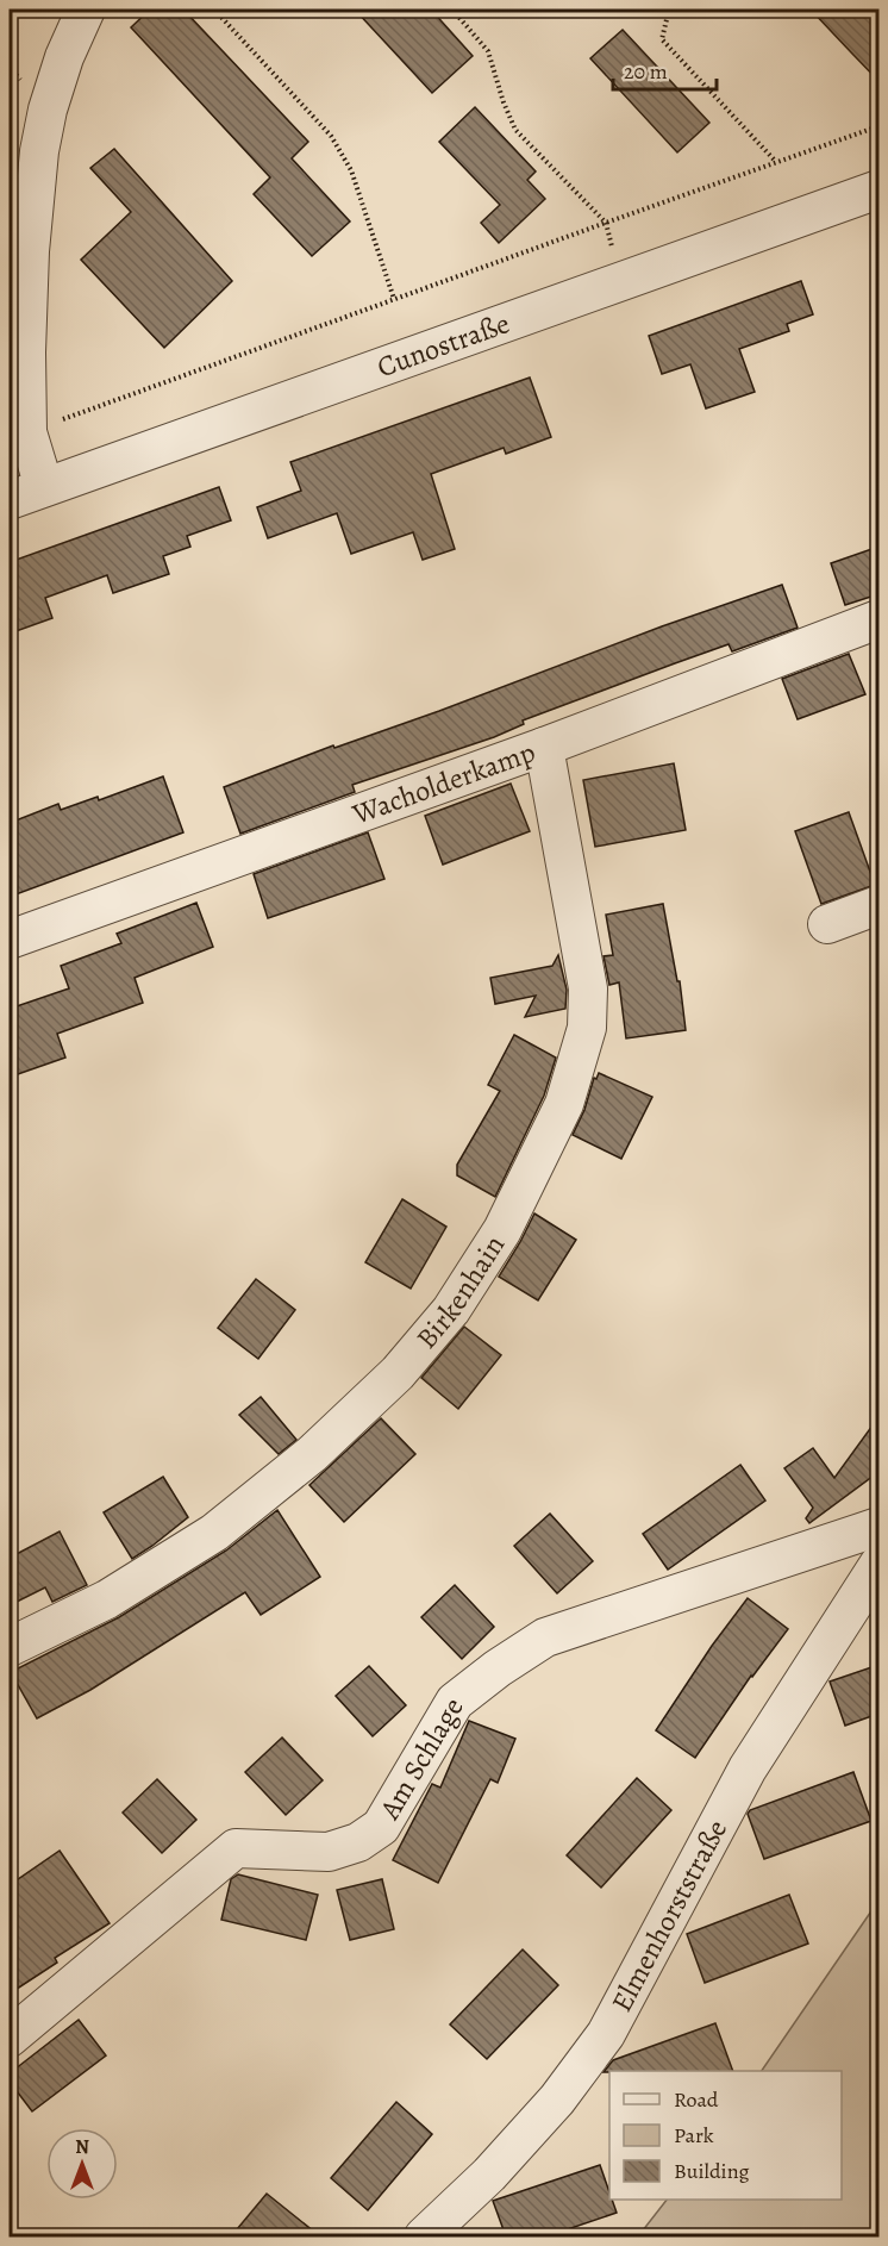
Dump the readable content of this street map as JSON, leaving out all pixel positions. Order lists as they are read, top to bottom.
{
  "streets": {
    "street": [
      "Cunostraße",
      "Wacholderkamp",
      "Birkenhain",
      "Am Schlage",
      "Elmenhorststraße"
    ]
  },
  "crossings": [
    ["Wacholderkamp", "Birkenhain"]
  ],
  "legend": ["Road", "Park", "Building"],
  "scale_bar": "20 m",
  "north": "top"
}
